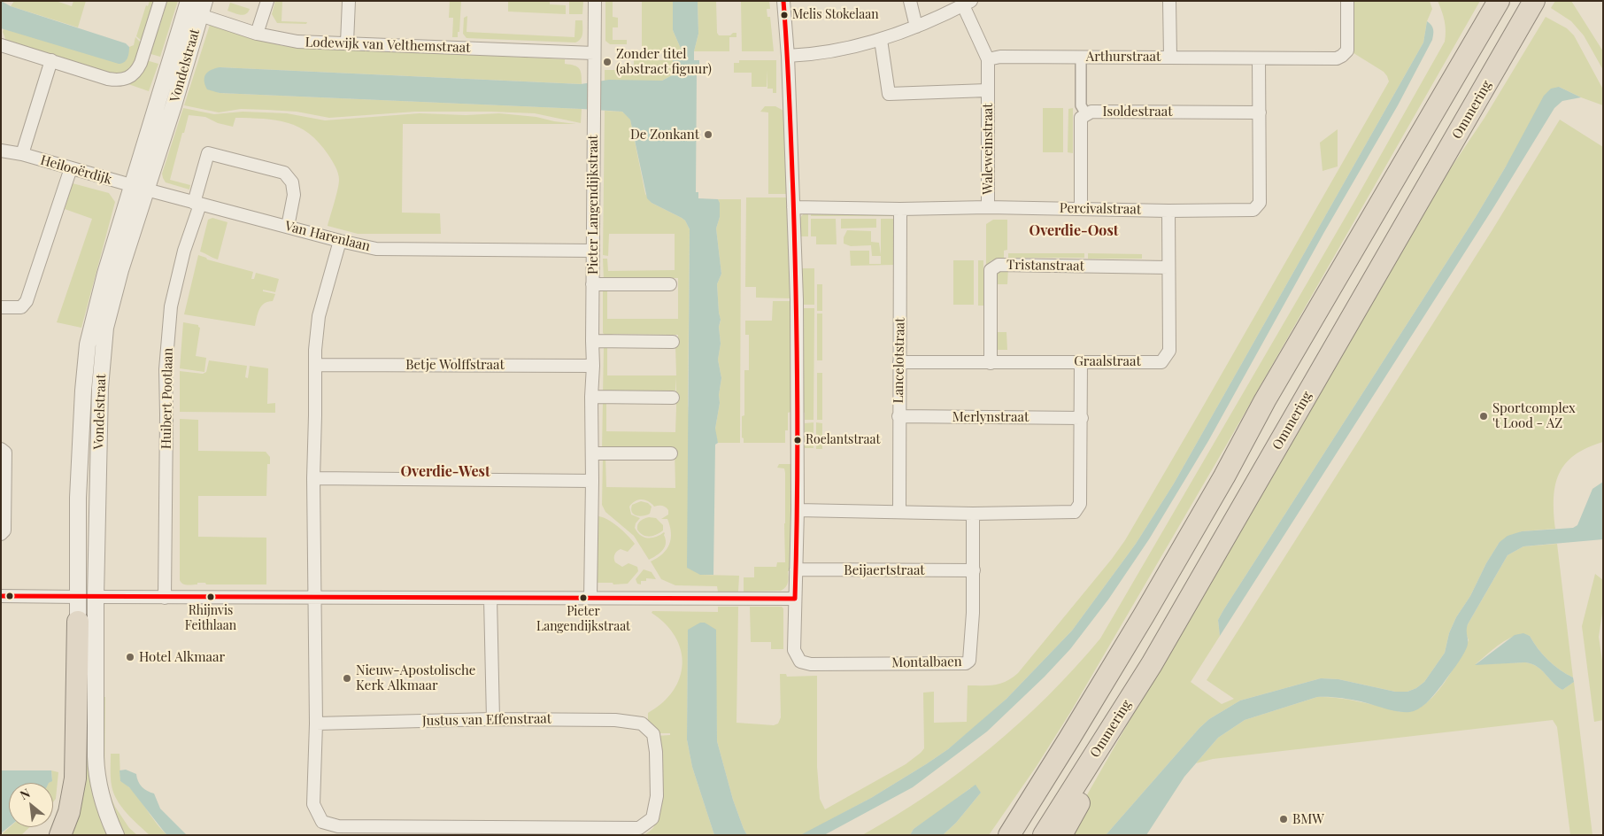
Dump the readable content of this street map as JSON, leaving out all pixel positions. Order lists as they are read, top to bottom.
{
  "streets": {
    "highway": ["Vondelstraat", "Ommering"],
    "street": [
      "Lodewijk van Velthemstraat",
      "Arthurstraat",
      "Isoldestraat",
      "Waleweinstraat",
      "Heilooërdijk",
      "Pieter Langendijkstraat",
      "Percivalstraat",
      "Van Harenlaan",
      "Tristanstraat",
      "Lancelotstraat",
      "Graalstraat",
      "Betje Wolffstraat",
      "Huibert Pootlaan",
      "Merlynstraat",
      "Beijaertstraat",
      "Montalbaen",
      "Justus van Effenstraat"
    ]
  },
  "crossings": [
    ["Lodewijk van Velthemstraat", "Vondelstraat"],
    ["Lodewijk van Velthemstraat", "Pieter Langendijkstraat"],
    ["Arthurstraat", "Waleweinstraat"],
    ["Arthurstraat", "Percivalstraat"],
    ["Vondelstraat", "Heilooërdijk"],
    ["Vondelstraat", "Van Harenlaan"],
    ["Isoldestraat", "Percivalstraat"],
    ["Waleweinstraat", "Percivalstraat"],
    ["Pieter Langendijkstraat", "Van Harenlaan"],
    ["Pieter Langendijkstraat", "Betje Wolffstraat"],
    ["Percivalstraat", "Lancelotstraat"],
    ["Percivalstraat", "Graalstraat"],
    ["Van Harenlaan", "Huibert Pootlaan"],
    ["Tristanstraat", "Graalstraat"],
    ["Lancelotstraat", "Graalstraat"],
    ["Lancelotstraat", "Merlynstraat"],
    ["Beijaertstraat", "Montalbaen"]
  ],
  "districts": ["Overdie-Oost", "Overdie-West"],
  "places": [
    "Melis Stokelaan",
    "Zonder titel (abstract figuur)",
    "De Zonkant",
    "Sportcomplex 't Lood - AZ",
    "Roelantstraat",
    "Rhijnvis Feithlaan",
    "Pieter Langendijkstraat",
    "Hotel Alkmaar",
    "Nieuw-Apostolische Kerk Alkmaar",
    "BMW"
  ],
  "north": "top left"
}
